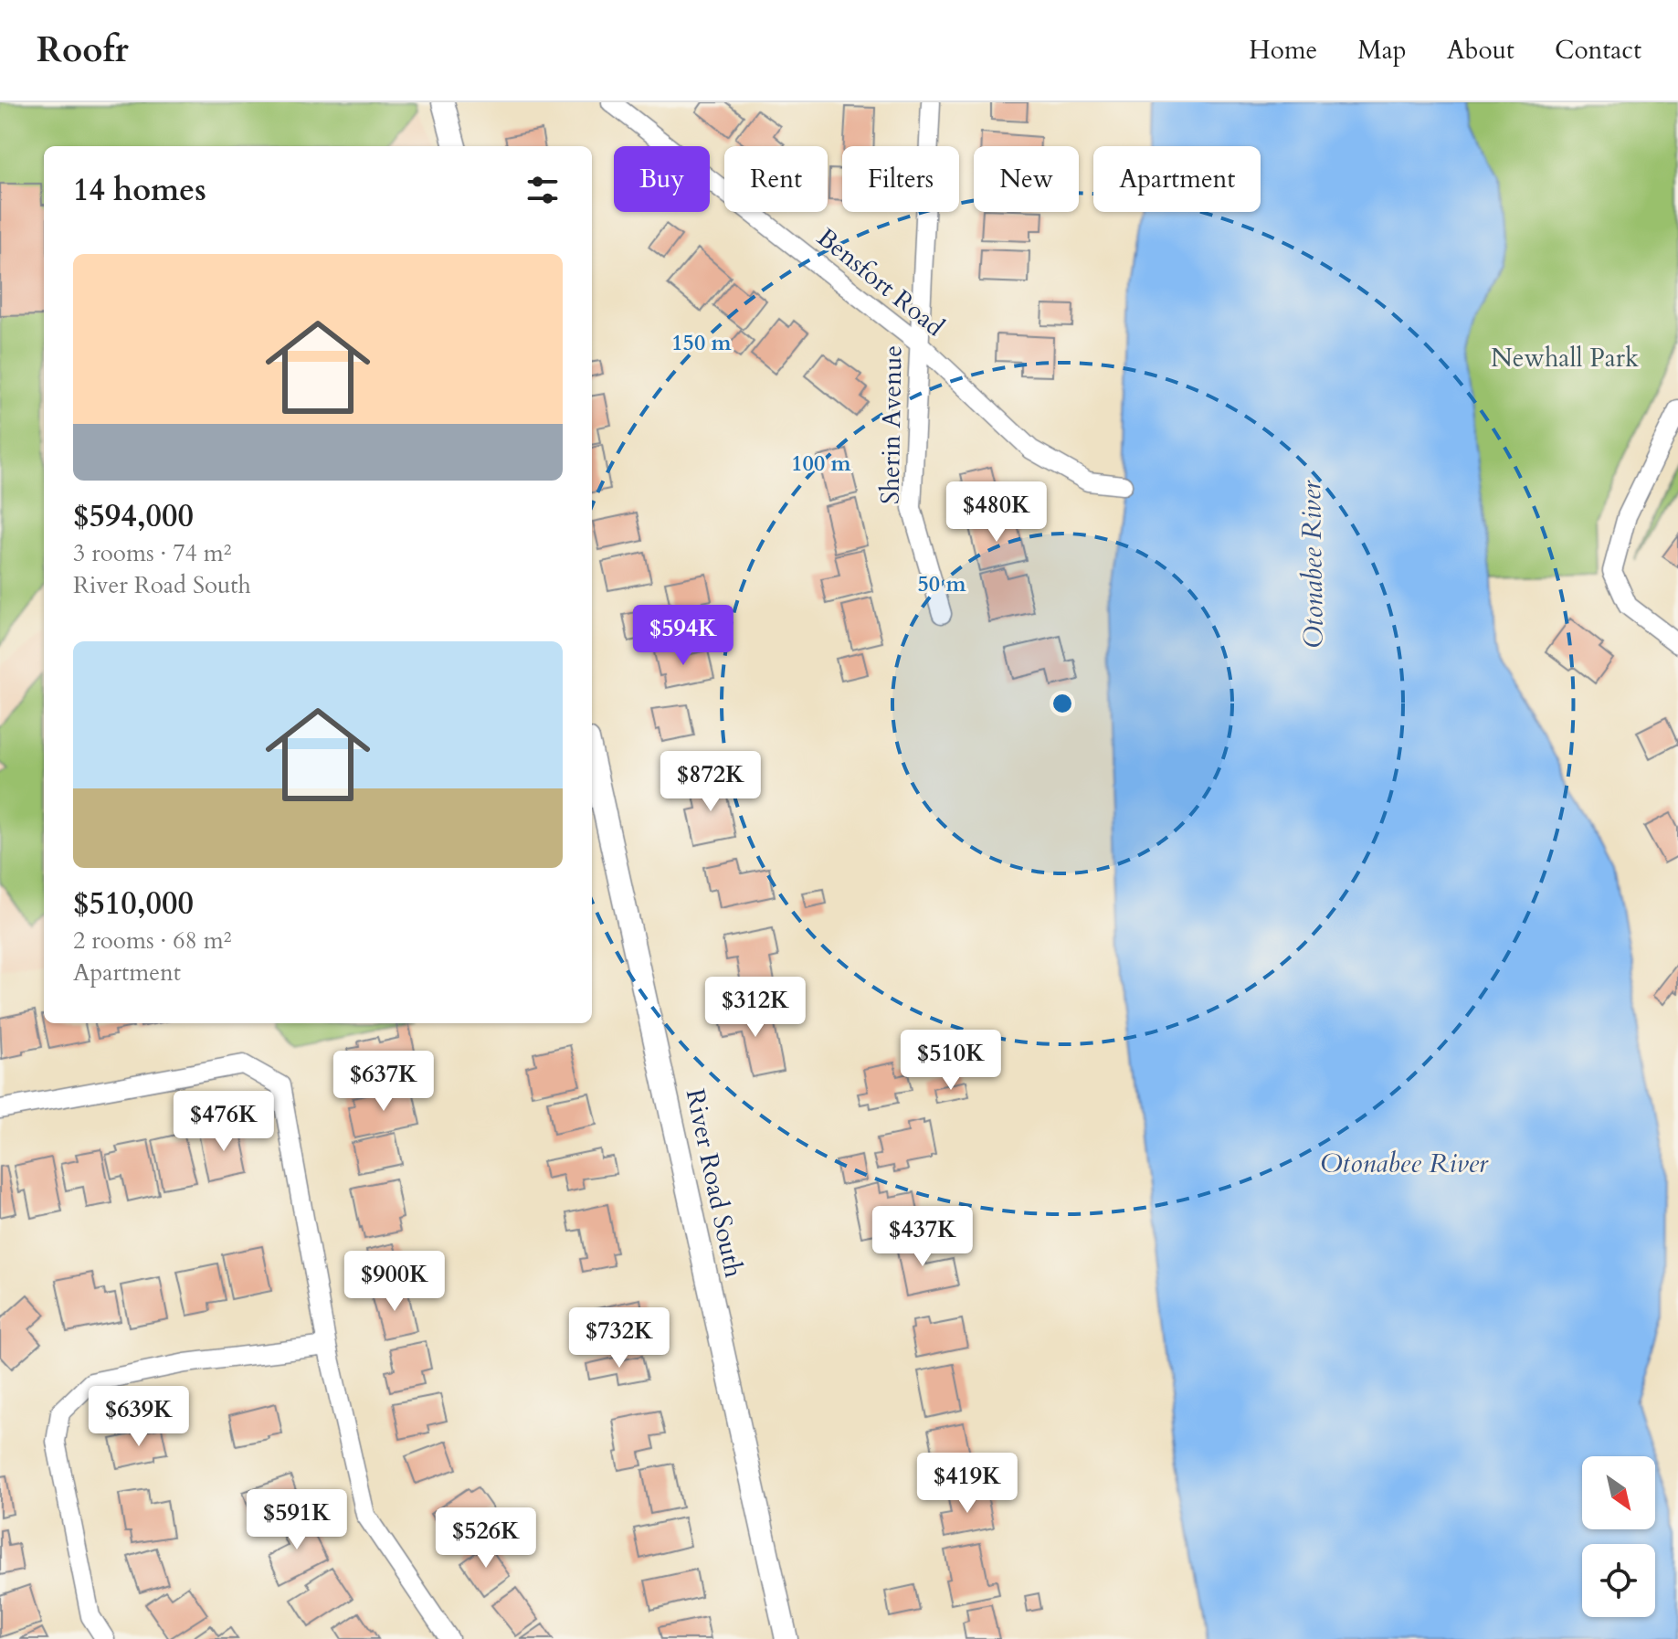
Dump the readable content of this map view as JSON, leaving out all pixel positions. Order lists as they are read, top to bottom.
{
  "streets": {
    "street": ["Bensfort Road", "Sherin Avenue", "River Road South"]
  },
  "crossings": [
    ["Bensfort Road", "Sherin Avenue"]
  ],
  "water": ["Otonabee River"],
  "parks": ["Newhall Park"],
  "north": "bottom right",
  "page": {
    "header": "Roofr",
    "nav": [
      "Home",
      "Map",
      "About",
      "Contact"
    ],
    "chip": [
      "Buy",
      "Rent",
      "Filters",
      "New",
      "Apartment"
    ],
    "heading": "14 homes",
    "list": [
      {
        "name": "$594,000",
        "note": "3 rooms · 74 m² · River Road South"
      },
      {
        "name": "$510,000",
        "note": "2 rooms · 68 m² · Apartment"
      }
    ],
    "price": [
      "$480K",
      "$594K",
      "$872K",
      "$312K",
      "$510K",
      "$637K",
      "$476K",
      "$437K",
      "$900K",
      "$732K",
      "$639K",
      "$419K",
      "$591K",
      "$526K"
    ]
  },
  "rings": ["150 m", "100 m", "50 m"]
}
